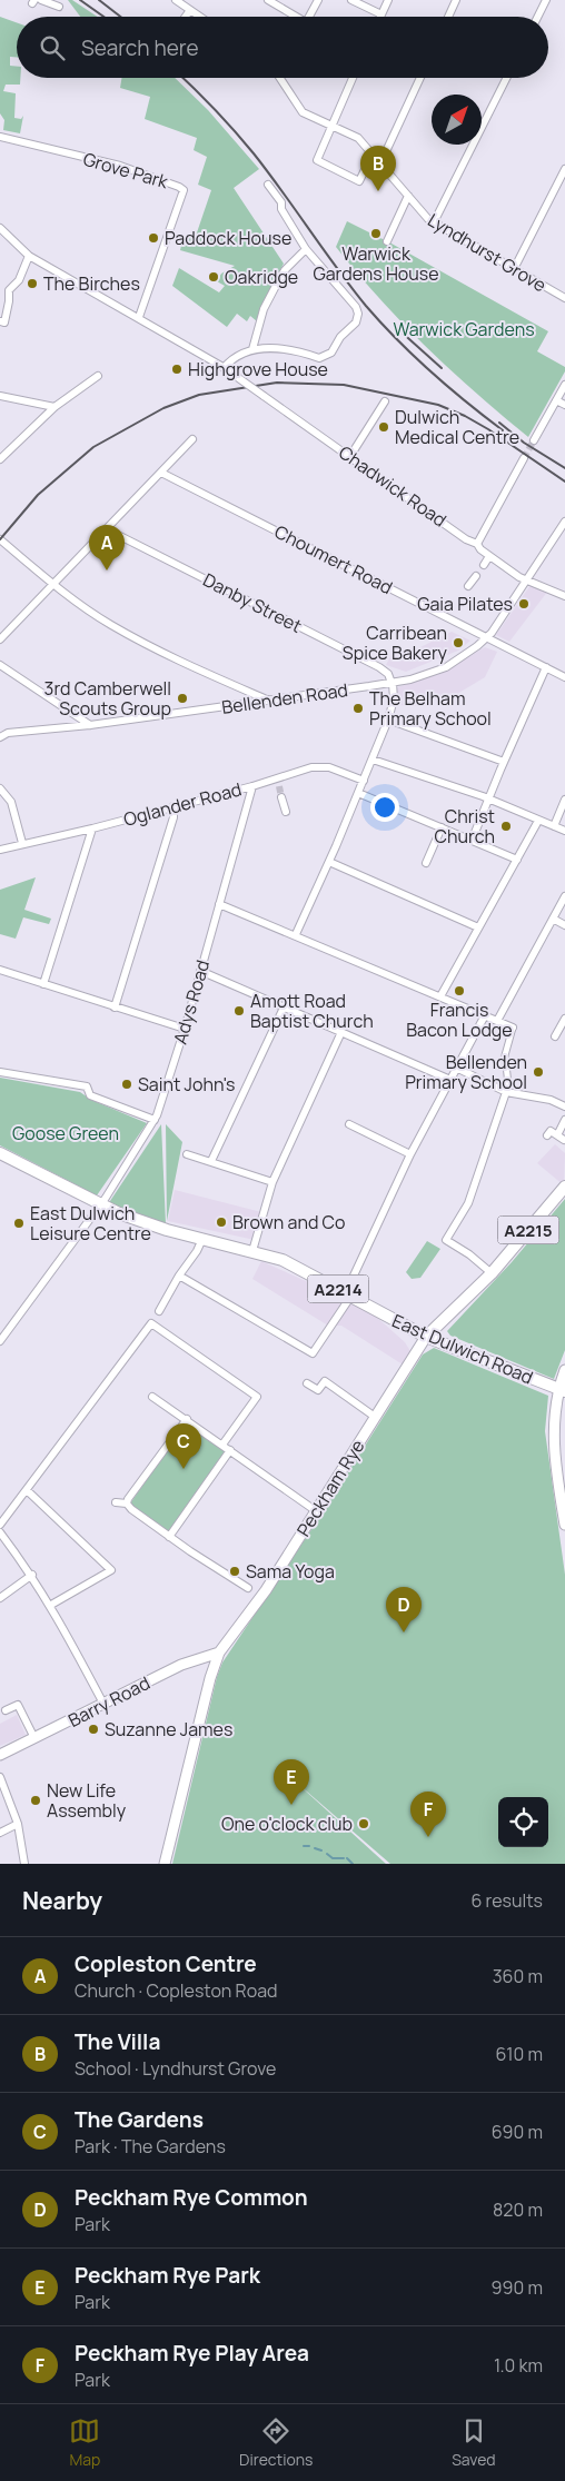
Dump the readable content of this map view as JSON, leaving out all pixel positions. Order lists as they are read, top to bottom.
{
  "streets": {
    "main road": [
      "A2215",
      "A2214",
      "East Dulwich Road",
      "Peckham Rye",
      "Barry Road"
    ],
    "street": [
      "Grove Park",
      "Lyndhurst Grove",
      "Chadwick Road",
      "Choumert Road",
      "Danby Street",
      "Bellenden Road",
      "Oglander Road",
      "Adys Road"
    ]
  },
  "crossings": [
    ["Chadwick Road", "Bellenden Road"],
    ["Choumert Road", "Bellenden Road"],
    ["Danby Street", "Bellenden Road"],
    ["Oglander Road", "Adys Road"],
    ["Adys Road", "East Dulwich Road"],
    ["East Dulwich Road", "Peckham Rye"],
    ["Peckham Rye", "Barry Road"]
  ],
  "parks": ["Warwick Gardens", "Goose Green"],
  "places": [
    "Warwick Gardens House",
    "Paddock House",
    "Oakridge",
    "The Birches",
    "Highgrove House",
    "Dulwich Medical Centre",
    "Gaia Pilates",
    "Carribean Spice Bakery",
    "3rd Camberwell Scouts Group",
    "The Belham Primary School",
    "Christ Church",
    "Francis Bacon Lodge",
    "Amott Road Baptist Church",
    "Bellenden Primary School",
    "Saint John's",
    "Brown and Co",
    "East Dulwich Leisure Centre",
    "Sama Yoga",
    "Suzanne James",
    "New Life Assembly",
    "One o'clock club"
  ],
  "north": "top right",
  "page": {
    "search": "Search here",
    "pins": [
      "B",
      "A",
      "C",
      "D",
      "E",
      "F"
    ],
    "heading": ["Nearby", "6 results"],
    "list": [
      {
        "mark": "A",
        "name": "Copleston Centre",
        "note": "Church · Copleston Road",
        "value": "360 m"
      },
      {
        "mark": "B",
        "name": "The Villa",
        "note": "School · Lyndhurst Grove",
        "value": "610 m"
      },
      {
        "mark": "C",
        "name": "The Gardens",
        "note": "Park · The Gardens",
        "value": "690 m"
      },
      {
        "mark": "D",
        "name": "Peckham Rye Common",
        "note": "Park",
        "value": "820 m"
      },
      {
        "mark": "E",
        "name": "Peckham Rye Park",
        "note": "Park",
        "value": "990 m"
      },
      {
        "mark": "F",
        "name": "Peckham Rye Play Area",
        "note": "Park",
        "value": "1.0 km"
      }
    ],
    "nav": ["Map", "Directions", "Saved"]
  }
}
